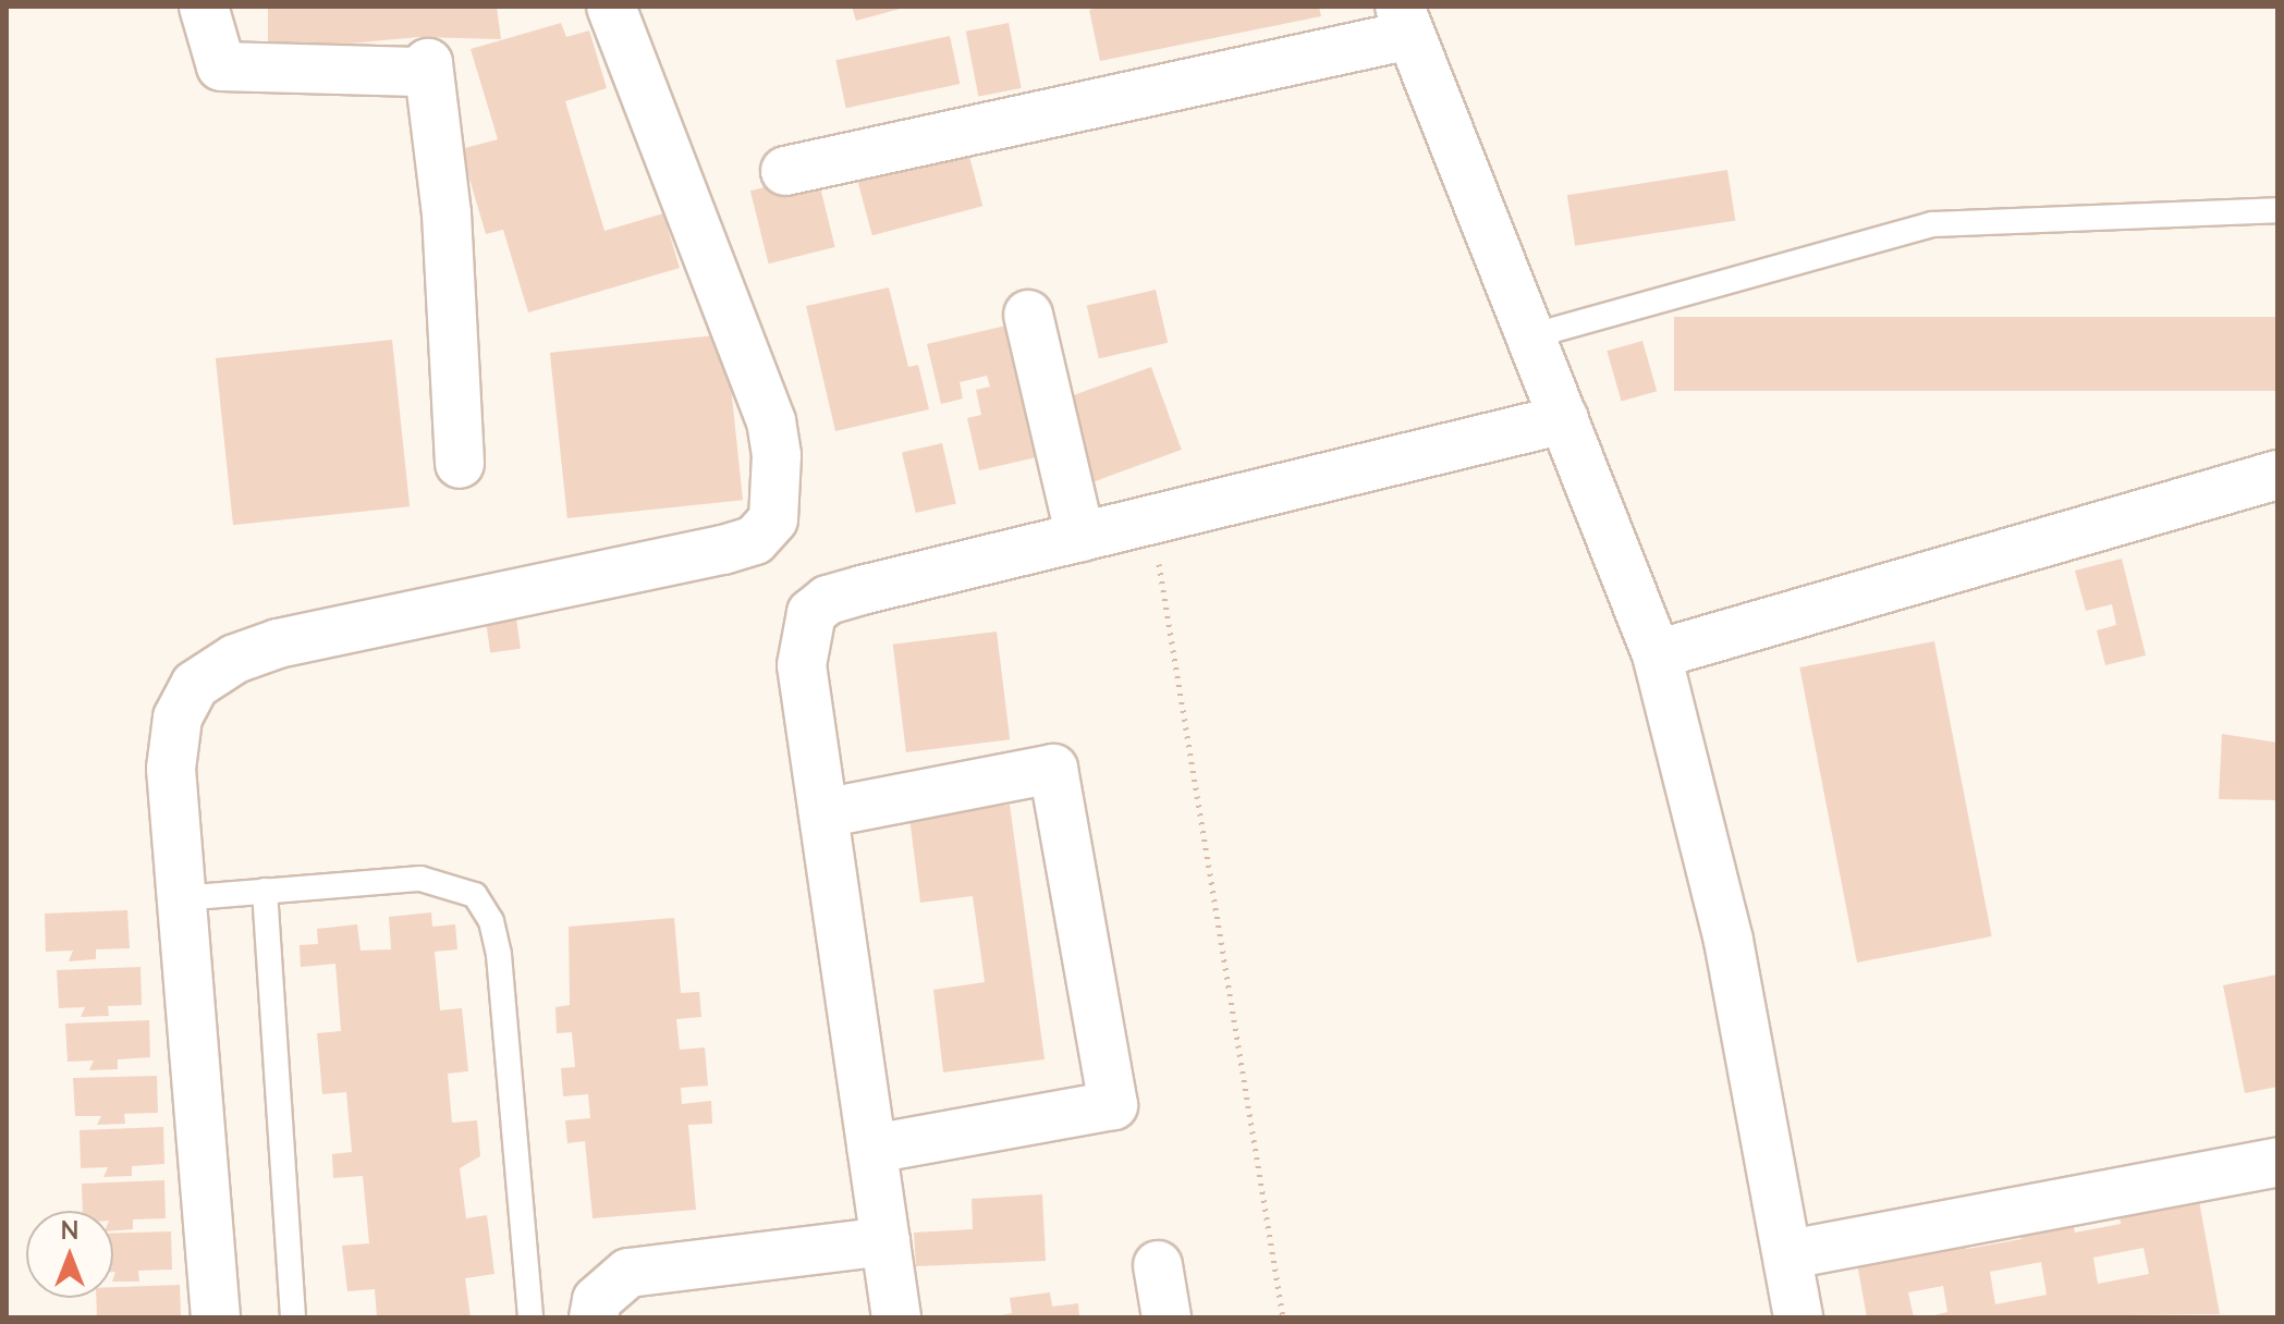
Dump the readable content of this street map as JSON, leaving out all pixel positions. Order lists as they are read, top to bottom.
{
  "north": "top"
}
